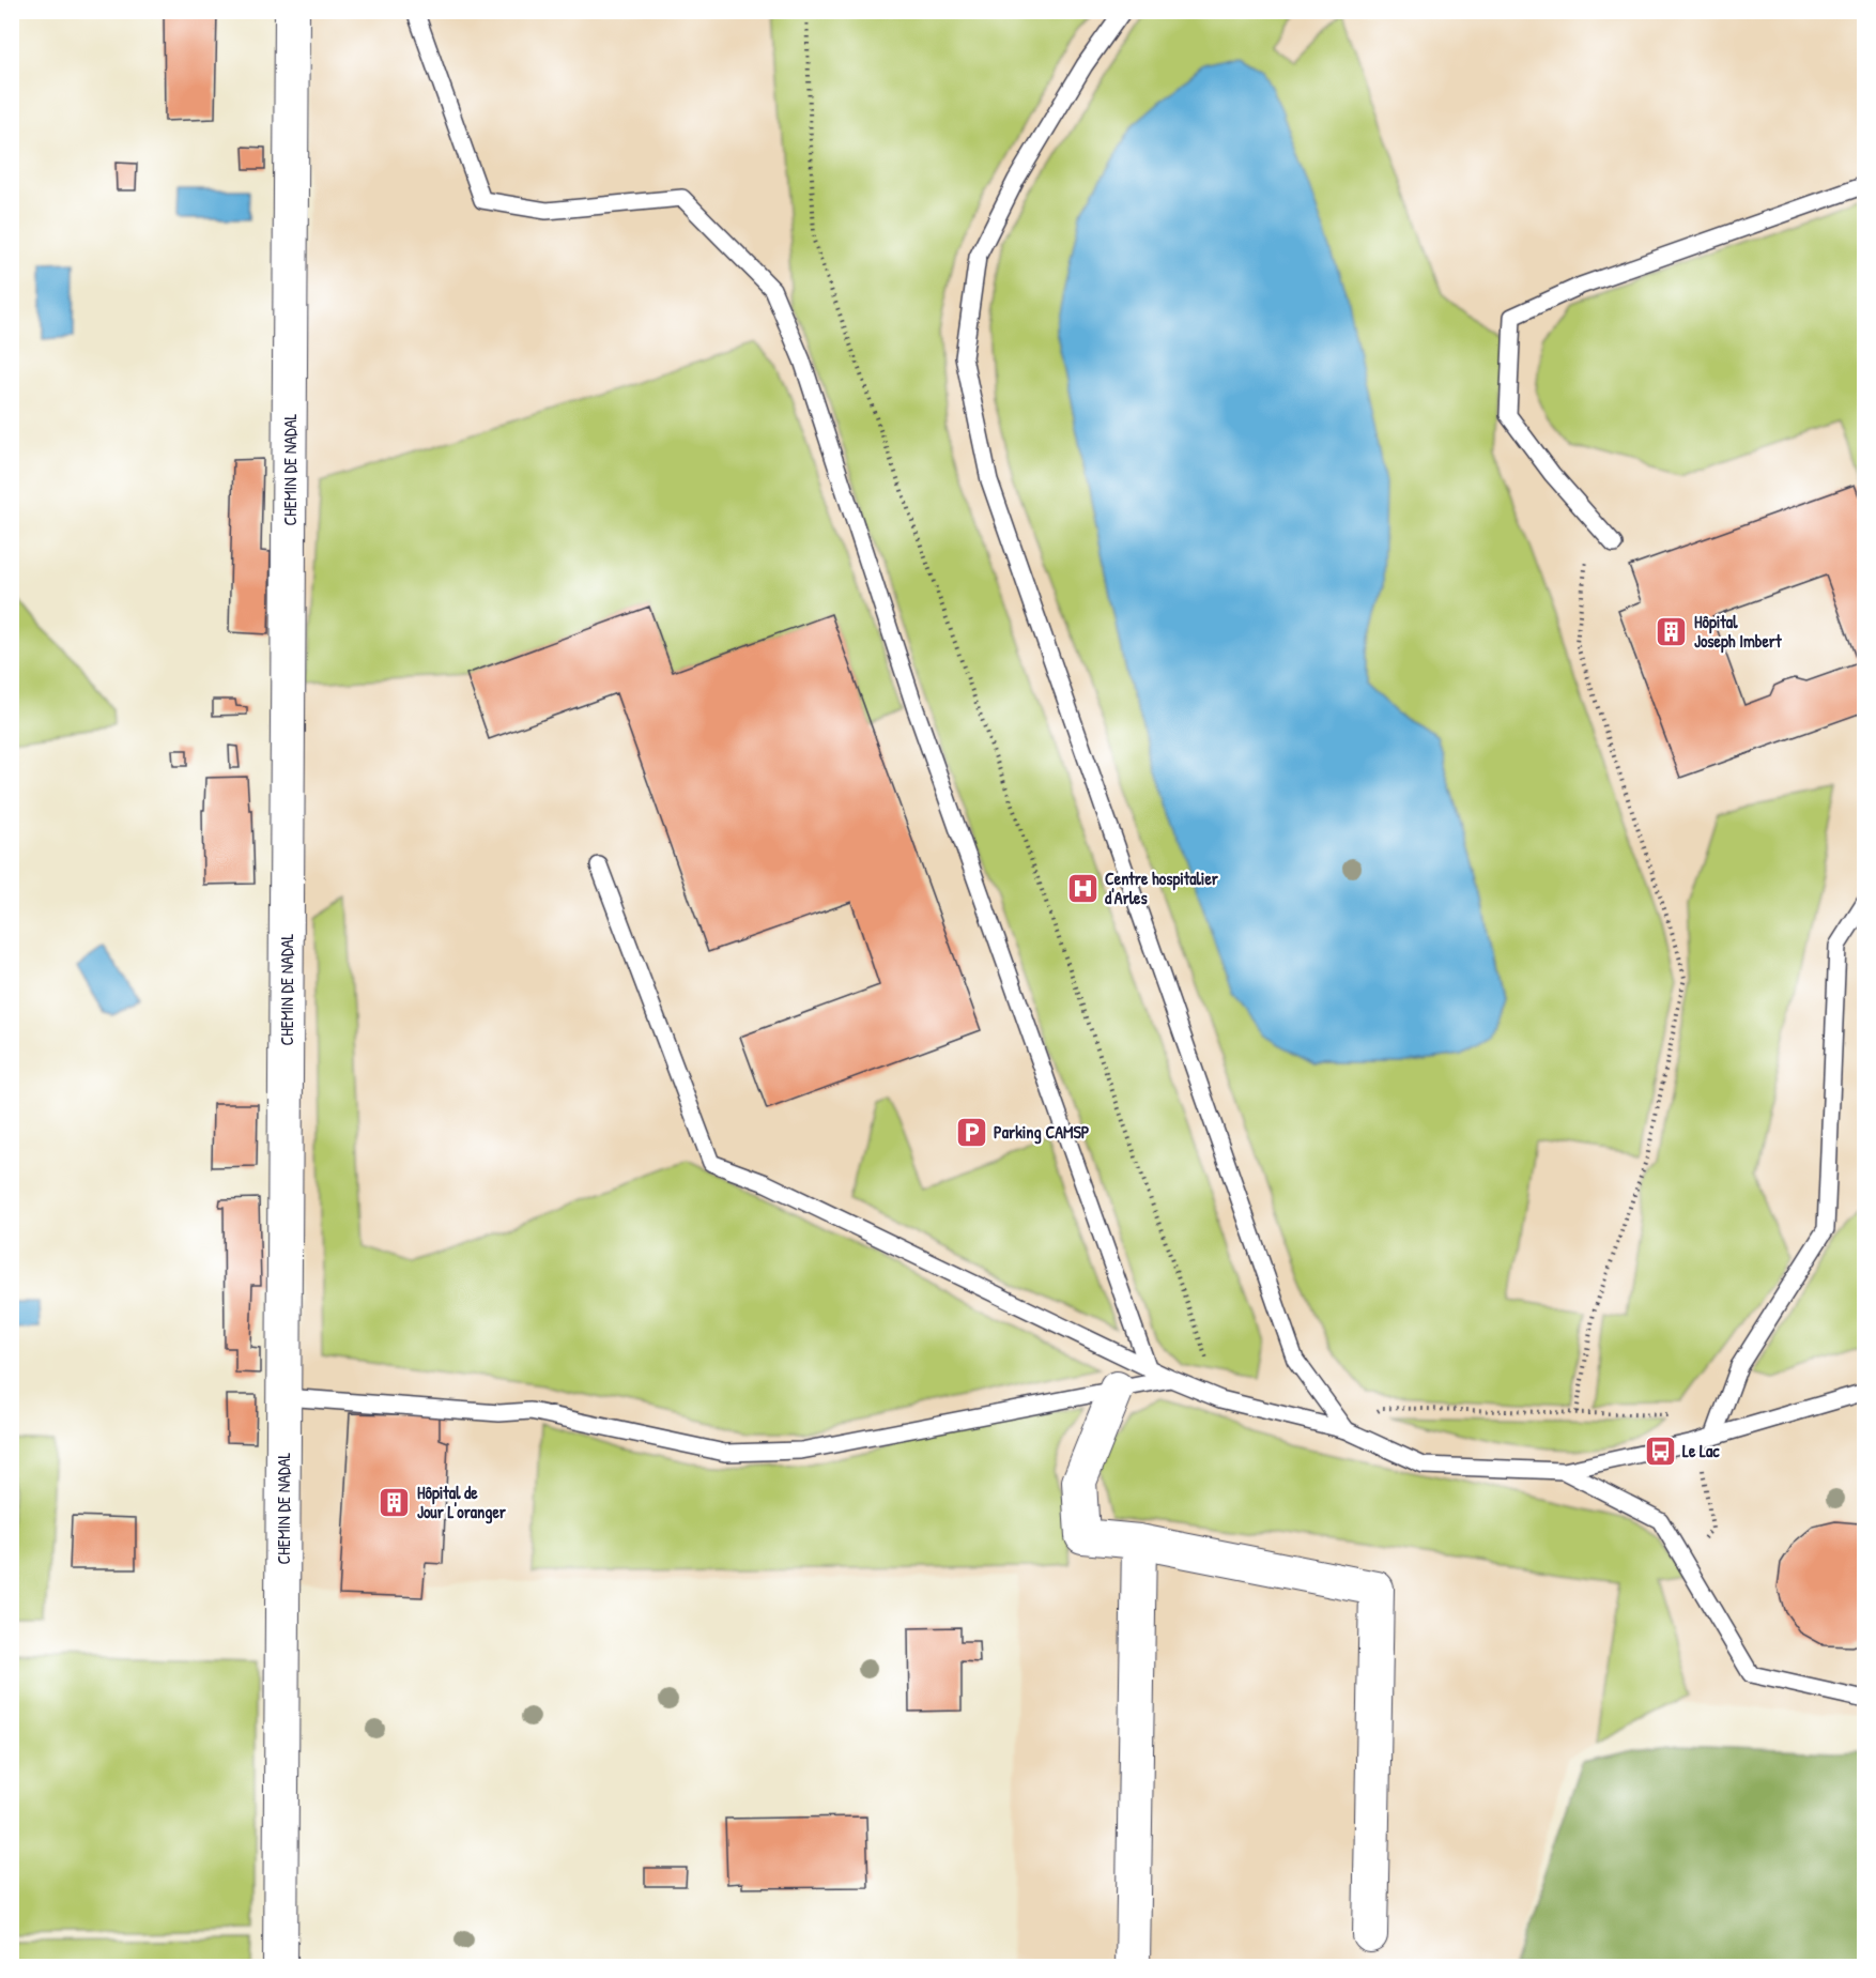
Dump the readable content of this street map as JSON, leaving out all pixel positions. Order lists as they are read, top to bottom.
{
  "streets": {
    "street": ["CHEMIN DE NADAL"]
  },
  "places": {
    "building": ["Hôpital Joseph Imbert", "Hôpital de Jour L'oranger"],
    "hospital": ["Centre hospitalier d'Arles"],
    "parking": ["Parking CAMSP"],
    "bus stop": ["Le Lac"]
  }
}
